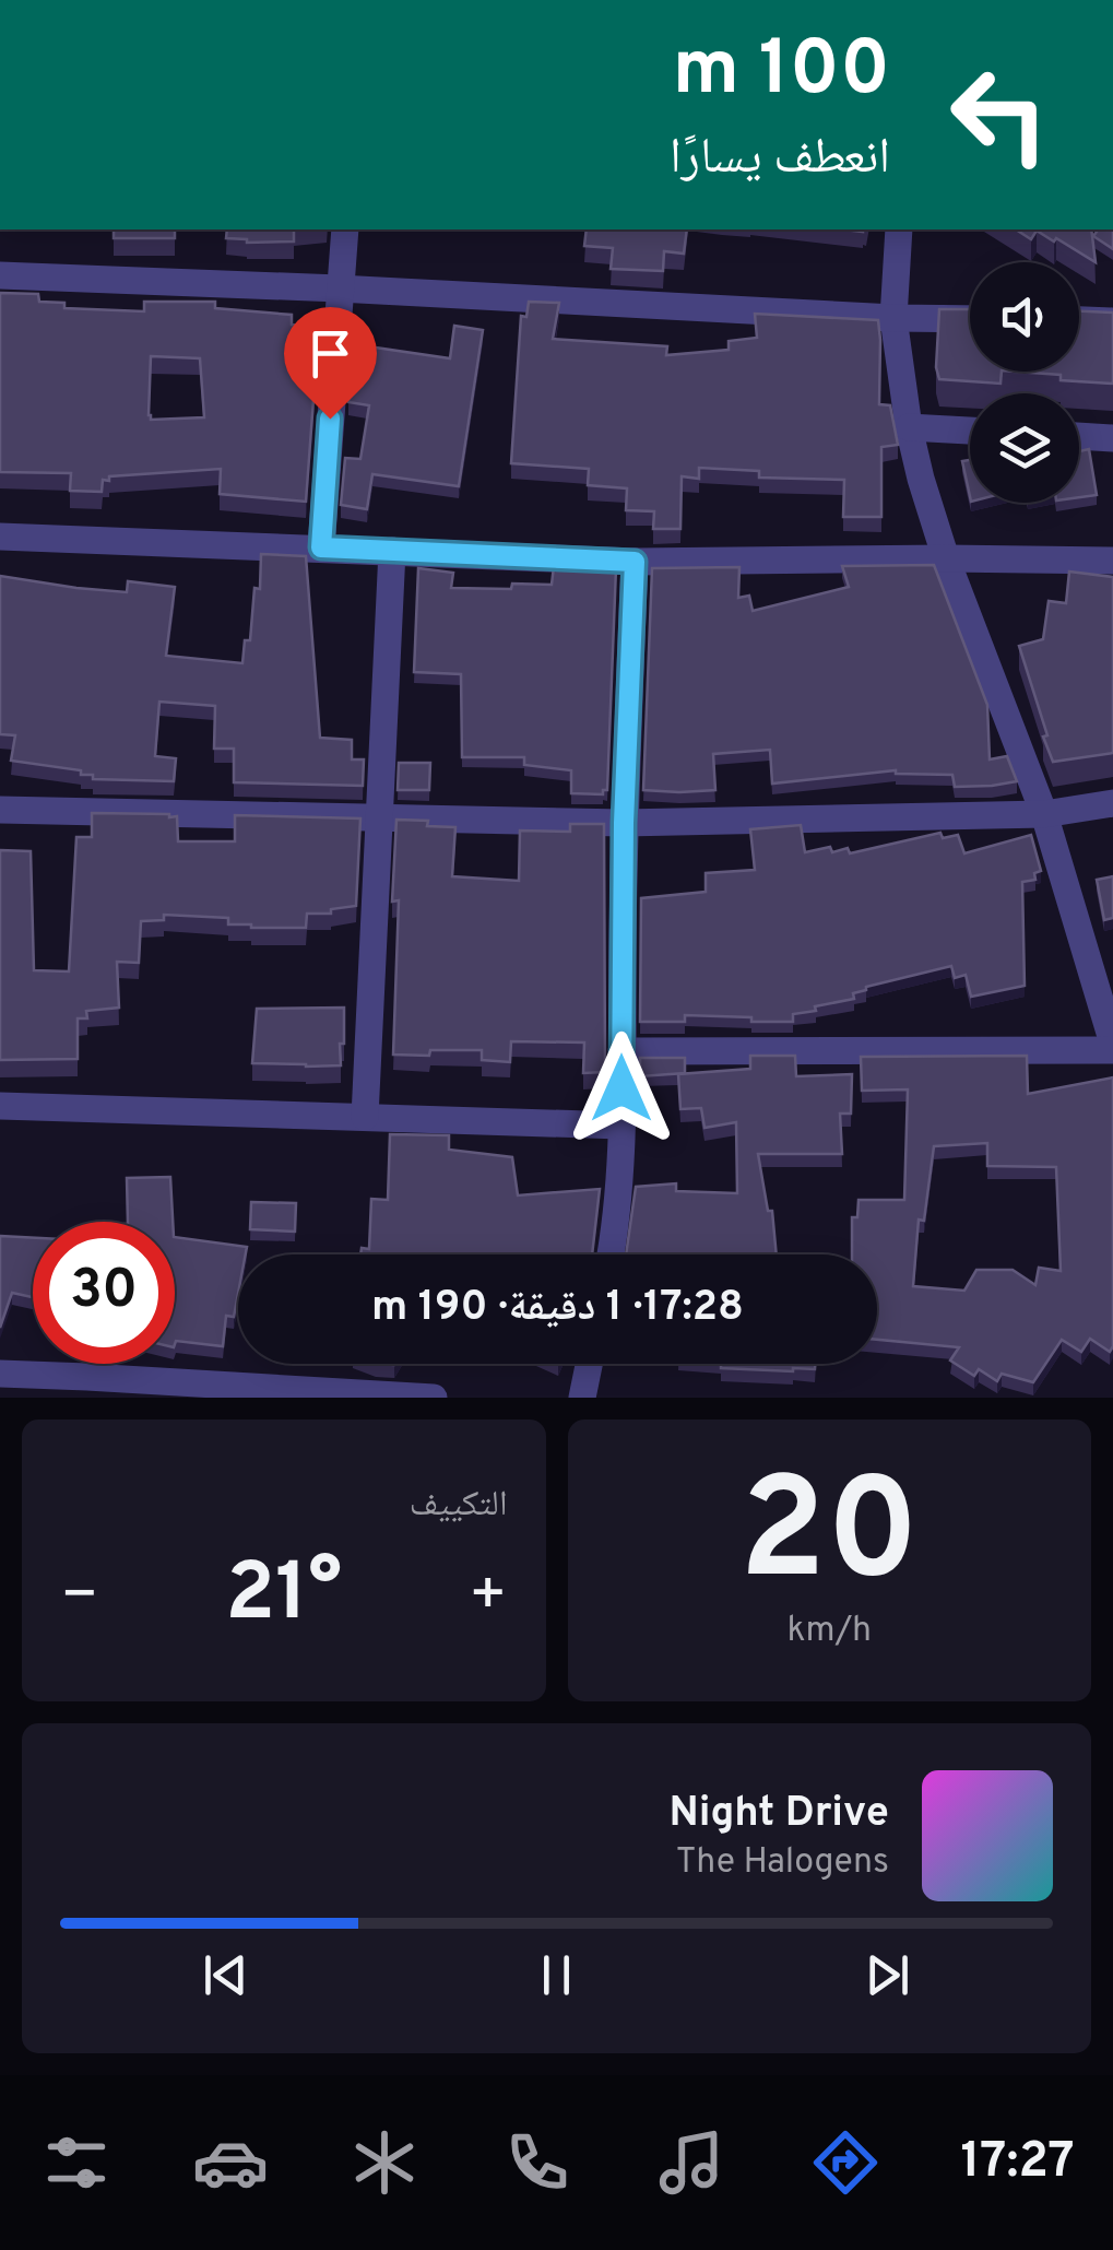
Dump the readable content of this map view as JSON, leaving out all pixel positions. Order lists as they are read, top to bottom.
{
  "page": {
    "turn": ["100 m", "انعطف يسارًا"],
    "limit": "30",
    "trip": "17:28 · 1 دقيقة · 190 m",
    "tile": [
      ["20", "km/h"],
      "التكييف"
    ],
    "heat": ["−", "21°", "+"],
    "song": ["Night Drive", "The Halogens"],
    "tabs": "17:27"
  }
}
